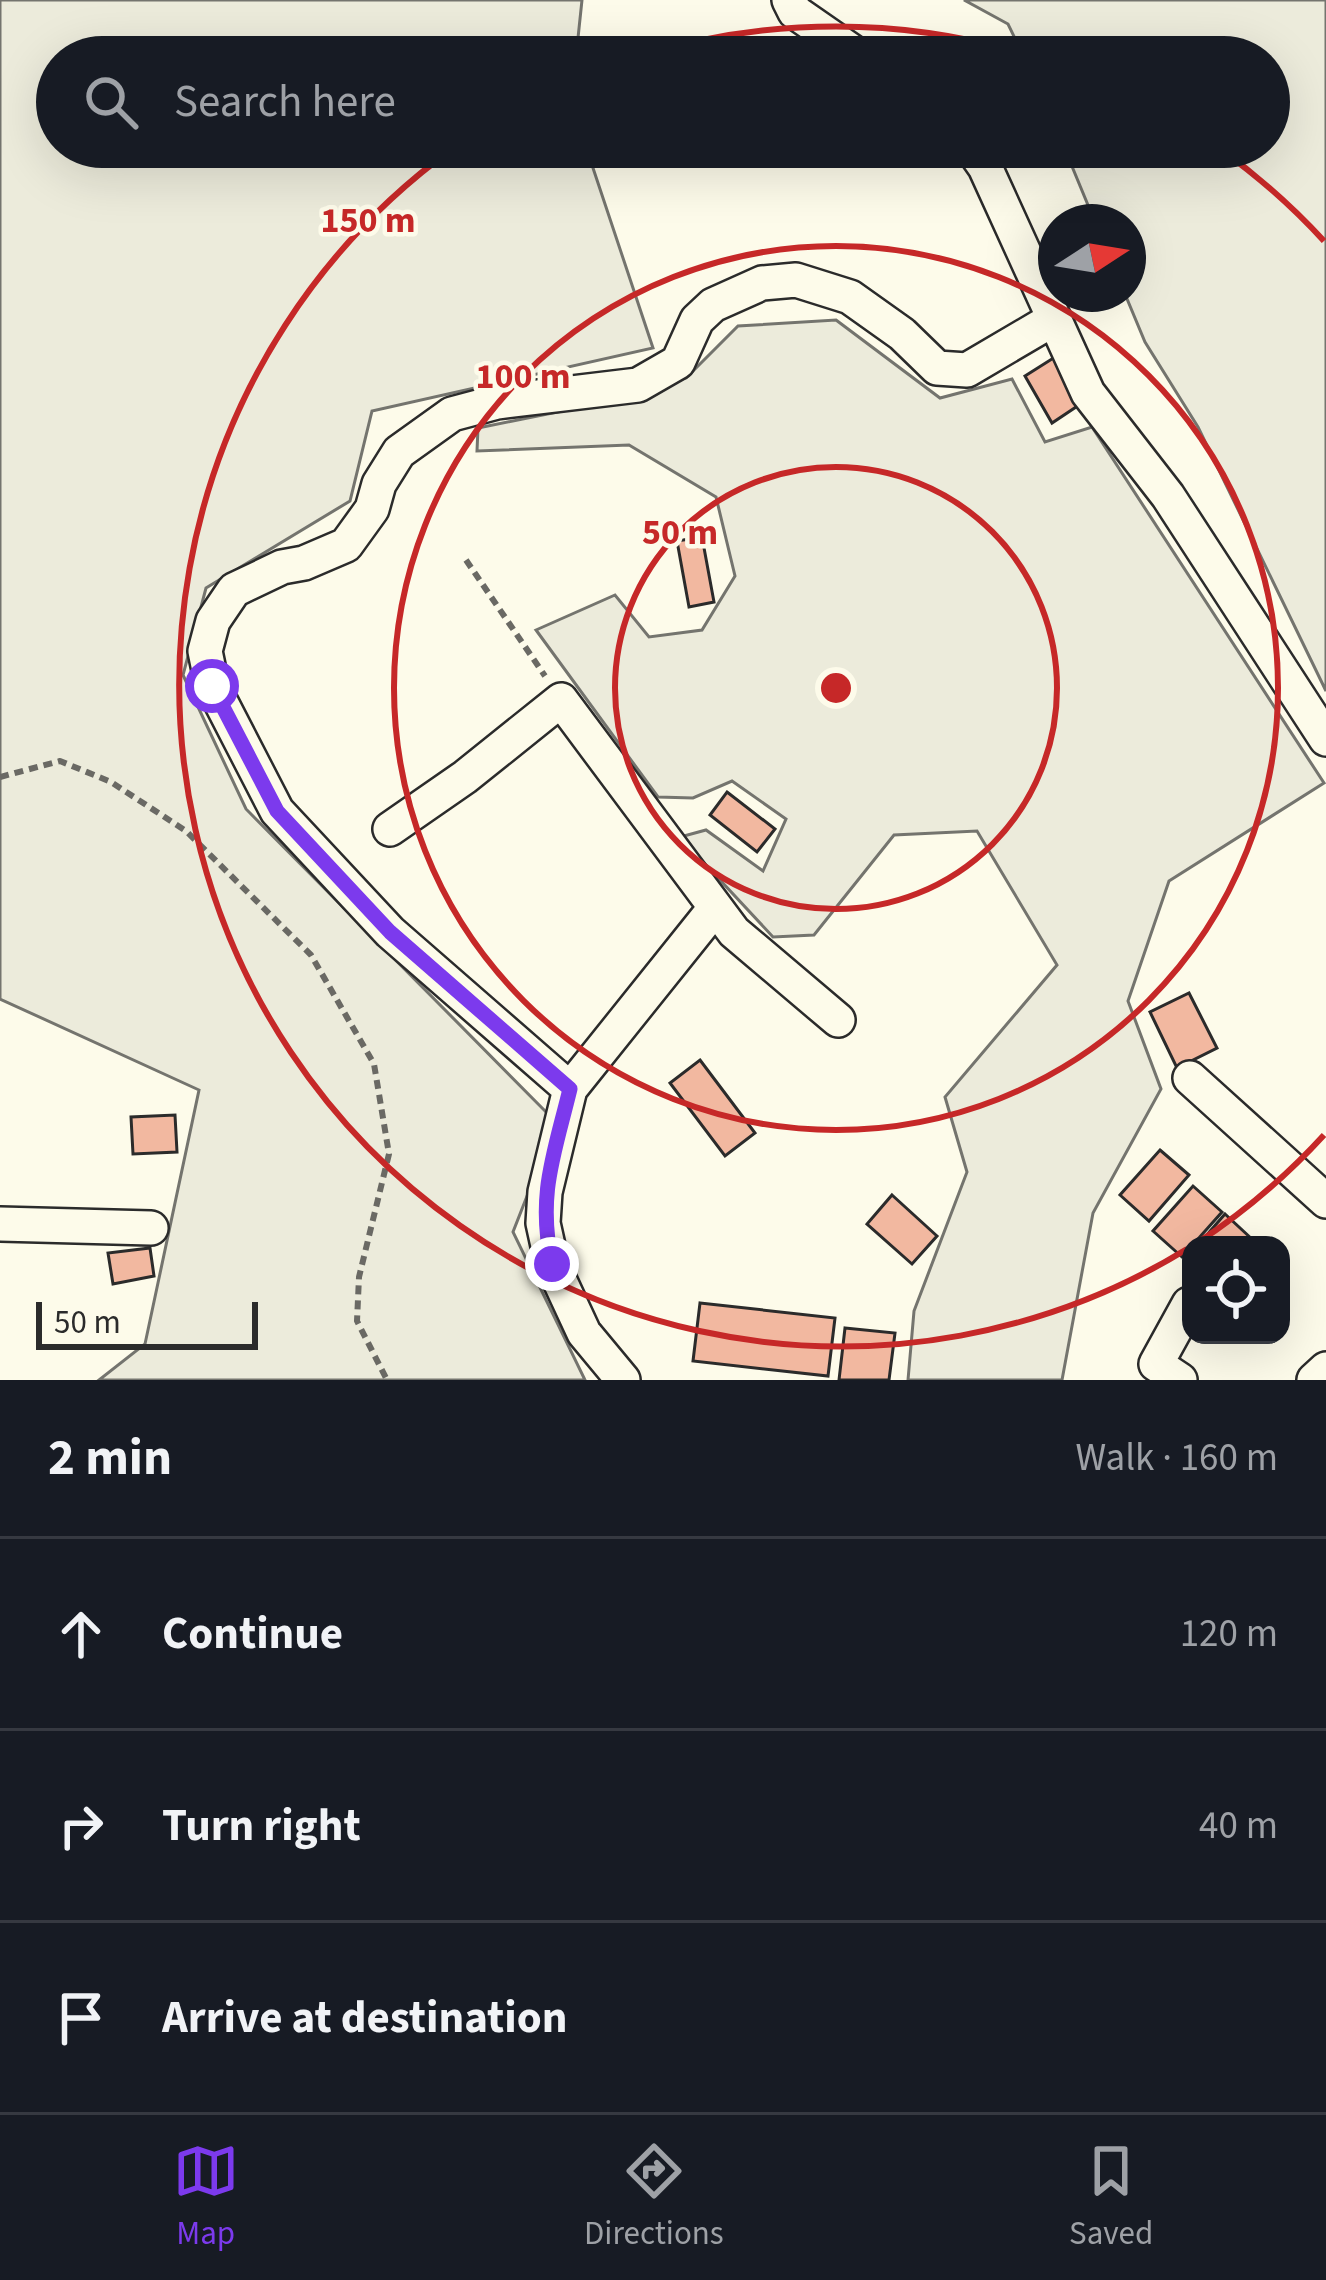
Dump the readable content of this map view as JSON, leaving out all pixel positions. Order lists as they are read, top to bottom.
{
  "scale_bar": "50 m",
  "north": "right",
  "page": {
    "search": "Search here",
    "scale": "50 m",
    "heading": ["2 min", "Walk · 160 m"],
    "list": [
      ["Continue", "120 m"],
      ["Turn right", "40 m"],
      "Arrive at destination"
    ],
    "nav": ["Map", "Directions", "Saved"]
  },
  "rings": ["150 m", "100 m", "50 m"]
}
